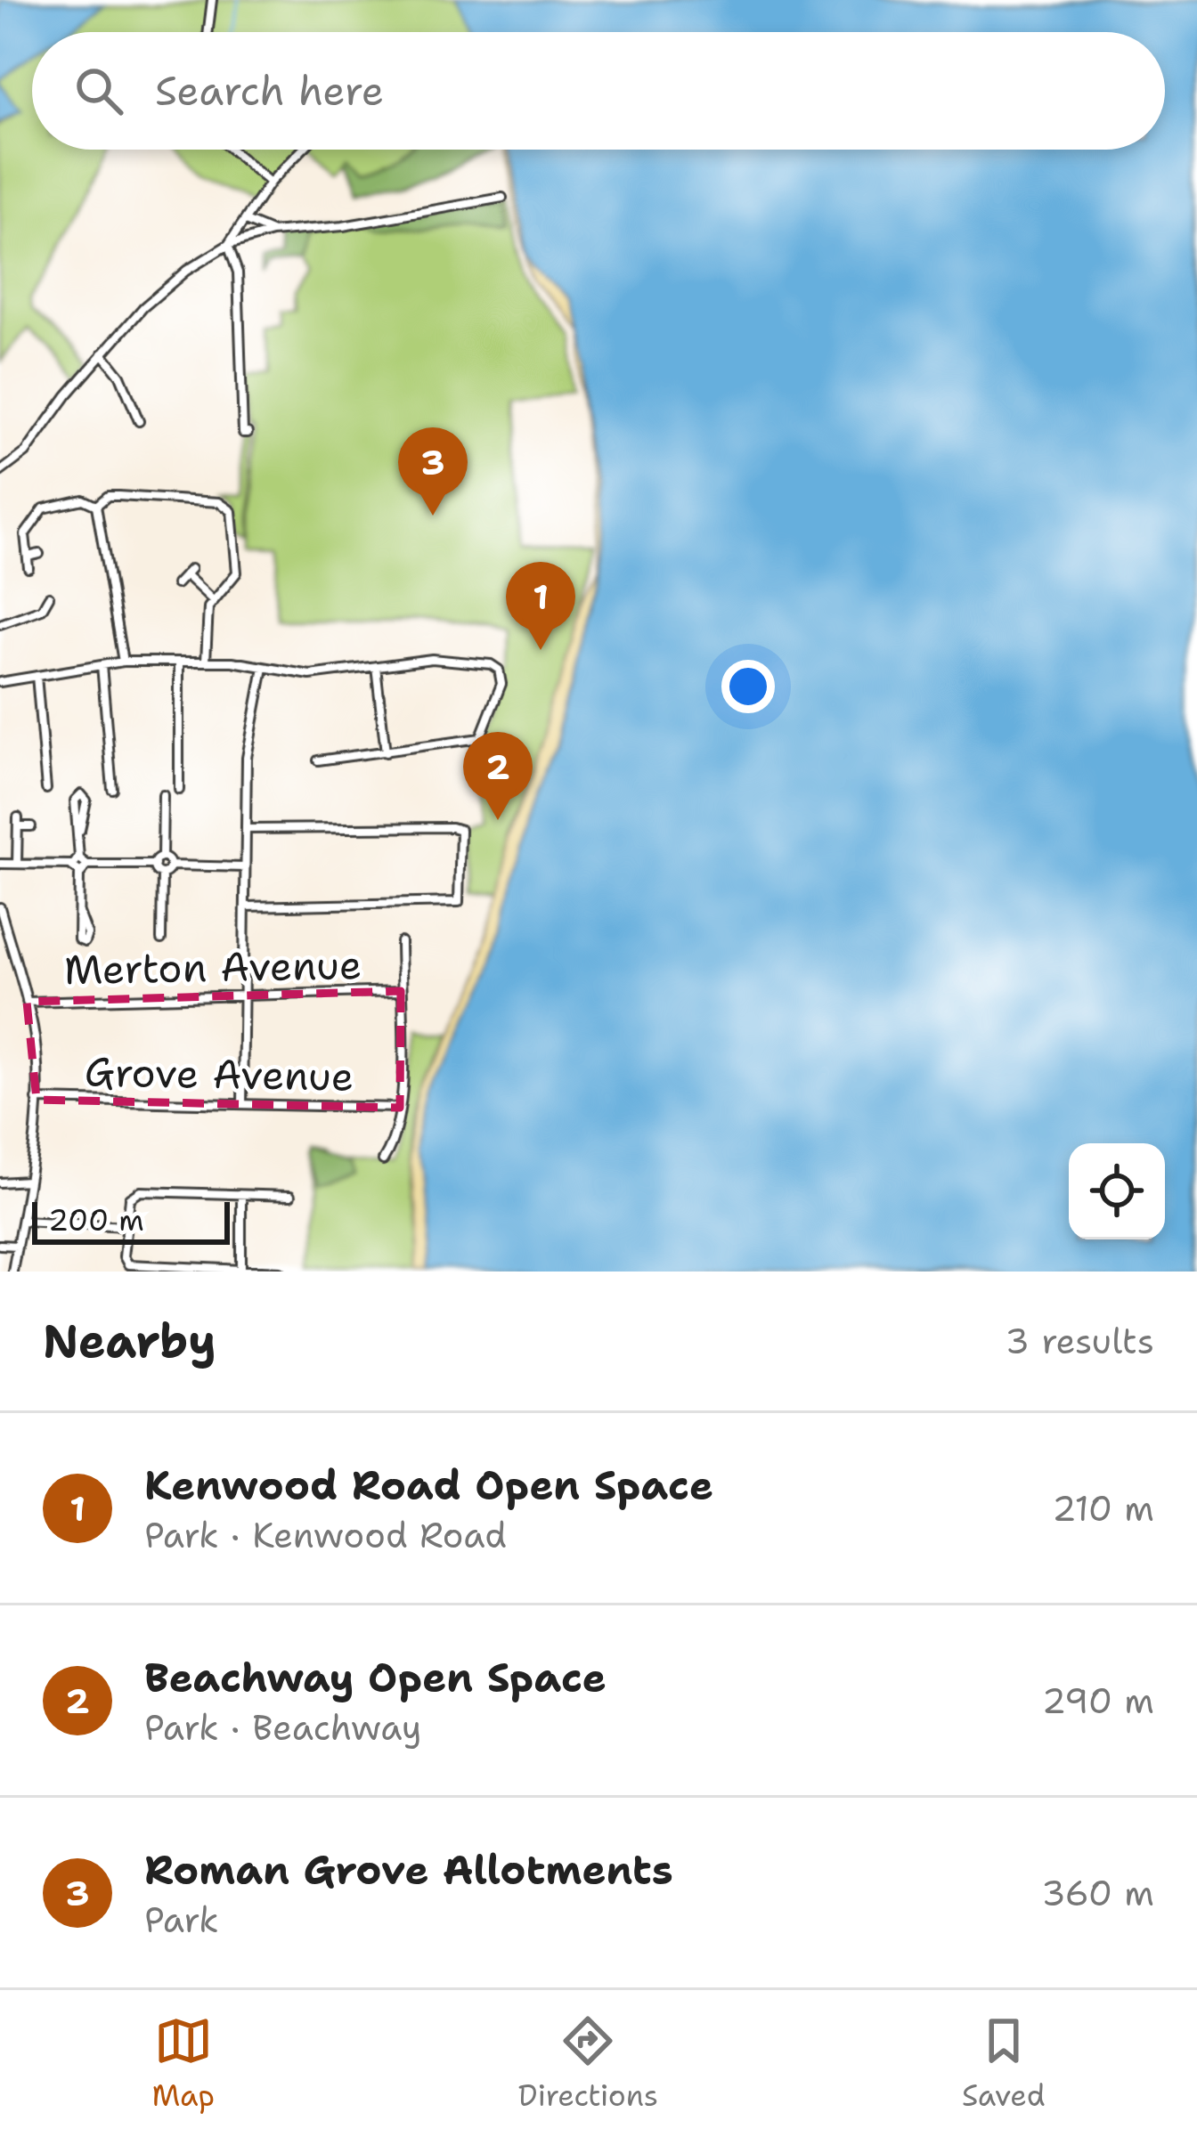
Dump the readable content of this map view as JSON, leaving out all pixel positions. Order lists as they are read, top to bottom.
{
  "streets": {
    "street": ["Merton Avenue", "Grove Avenue"]
  },
  "scale_bar": "200 m",
  "page": {
    "search": "Search here",
    "pins": ["3", "1", "2"],
    "scale": "200 m",
    "heading": ["Nearby", "3 results"],
    "list": [
      {
        "mark": "1",
        "name": "Kenwood Road Open Space",
        "note": "Park · Kenwood Road",
        "value": "210 m"
      },
      {
        "mark": "2",
        "name": "Beachway Open Space",
        "note": "Park · Beachway",
        "value": "290 m"
      },
      {
        "mark": "3",
        "name": "Roman Grove Allotments",
        "note": "Park",
        "value": "360 m"
      }
    ],
    "nav": ["Map", "Directions", "Saved"]
  }
}
